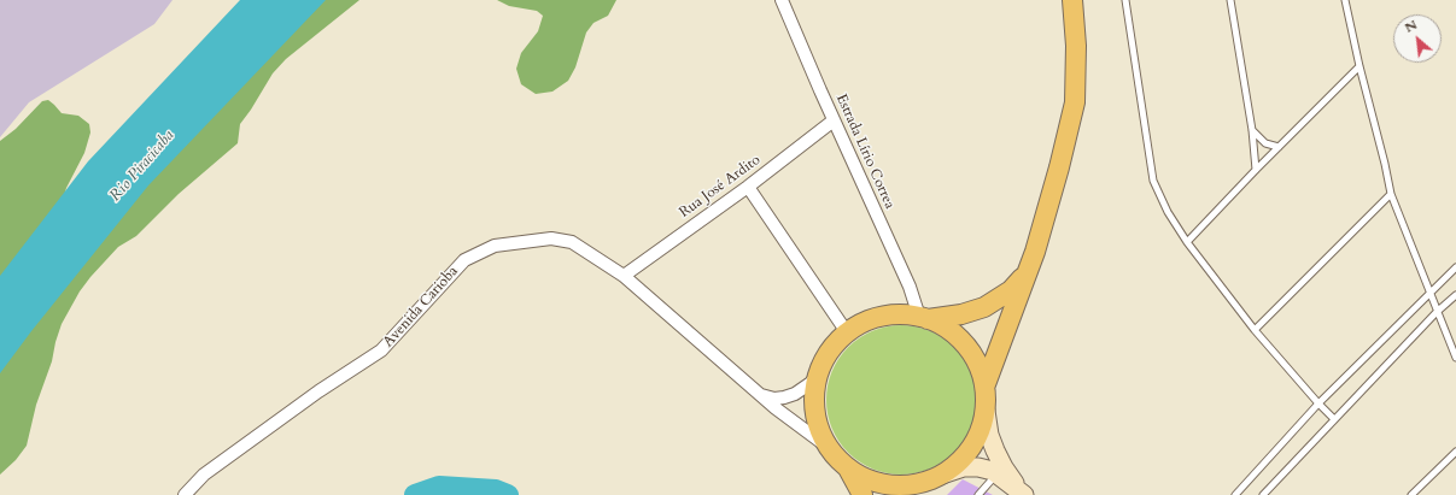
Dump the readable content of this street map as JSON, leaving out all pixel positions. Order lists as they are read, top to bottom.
{
  "streets": {
    "street": ["Estrada Lírio Correa", "Rua José Ardito", "Avenida Carioba"]
  },
  "crossings": [
    ["Estrada Lírio Correa", "Rua José Ardito"],
    ["Estrada Lírio Correa", "Avenida Carioba"],
    ["Rua José Ardito", "Avenida Carioba"]
  ],
  "water": ["Rio Piracicaba"],
  "north": "top left"
}
